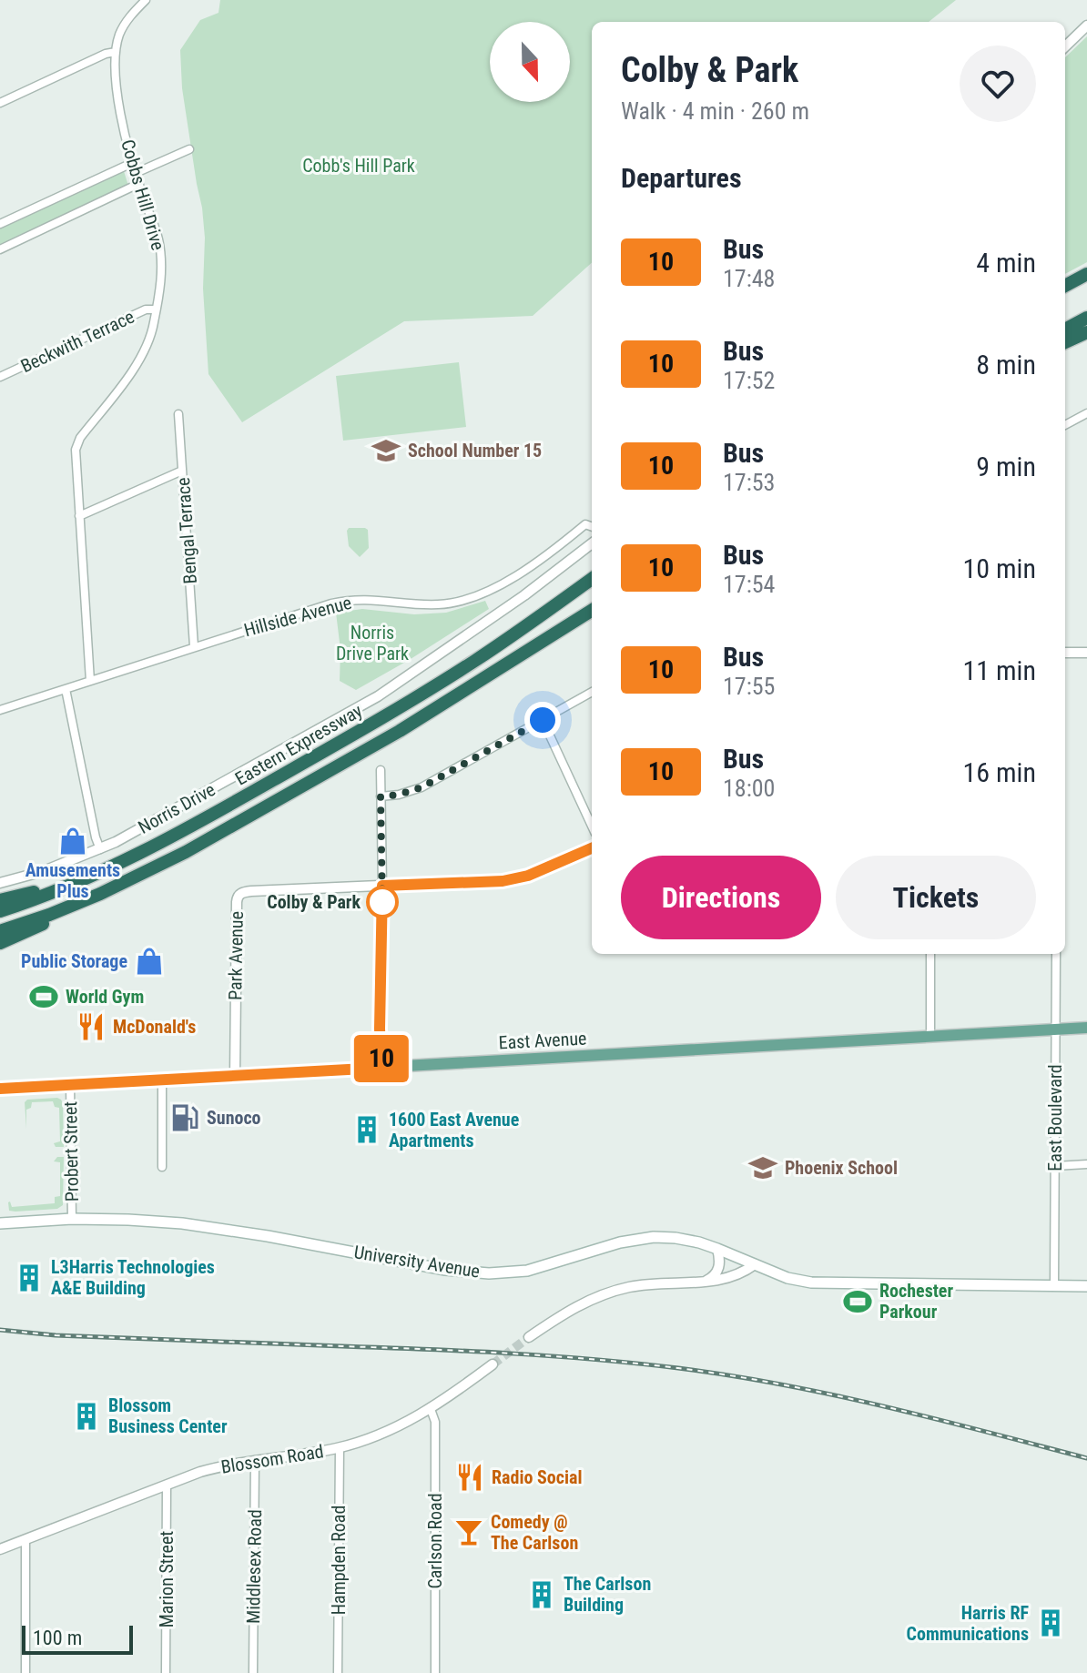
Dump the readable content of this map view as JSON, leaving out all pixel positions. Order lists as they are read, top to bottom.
{
  "streets": {
    "highway": ["Eastern Expressway"],
    "main road": ["East Avenue", "University Avenue"],
    "street": [
      "Cobbs Hill Drive",
      "Beckwith Terrace",
      "Bengal Terrace",
      "Hillside Avenue",
      "Norris Drive",
      "Park Avenue",
      "East Boulevard",
      "Probert Street",
      "Blossom Road",
      "Carlson Road",
      "Hampden Road",
      "Middlesex Road",
      "Marion Street"
    ]
  },
  "crossings": [
    ["Cobbs Hill Drive", "Beckwith Terrace"],
    ["Cobbs Hill Drive", "Hillside Avenue"],
    ["Bengal Terrace", "Hillside Avenue"],
    ["Park Avenue", "East Avenue"],
    ["East Avenue", "East Boulevard"],
    ["East Avenue", "Probert Street"],
    ["East Boulevard", "University Avenue"],
    ["Probert Street", "University Avenue"],
    ["Blossom Road", "Carlson Road"],
    ["Blossom Road", "Hampden Road"],
    ["Blossom Road", "Middlesex Road"],
    ["Blossom Road", "Marion Street"]
  ],
  "parks": ["Cobb's Hill Park", "Norris Drive Park"],
  "places": {
    "school or university": ["School Number 15", "Phoenix School"],
    "shop": ["Amusements Plus", "Public Storage"],
    "other": ["Colby & Park"],
    "sports": ["World Gym", "Rochester Parkour"],
    "restaurant": ["McDonald's", "Radio Social"],
    "fuel station": ["Sunoco"],
    "building": [
      "1600 East Avenue Apartments",
      "L3Harris Technologies A&E Building",
      "Blossom Business Center",
      "The Carlson Building",
      "Harris RF Communications"
    ],
    "bar": ["Comedy @ The Carlson"]
  },
  "lines": ["bus line 10"],
  "scale_bar": "100 m",
  "north": "bottom",
  "page": {
    "on_map": "10",
    "heading": [
      ["Colby & Park", "Walk · 4 min · 260 m"],
      "Departures"
    ],
    "list": [
      {
        "mark": "10",
        "name": "Bus",
        "note": "17:48",
        "value": "4 min"
      },
      {
        "mark": "10",
        "name": "Bus",
        "note": "17:52",
        "value": "8 min"
      },
      {
        "mark": "10",
        "name": "Bus",
        "note": "17:53",
        "value": "9 min"
      },
      {
        "mark": "10",
        "name": "Bus",
        "note": "17:54",
        "value": "10 min"
      },
      {
        "mark": "10",
        "name": "Bus",
        "note": "17:55",
        "value": "11 min"
      },
      {
        "mark": "10",
        "name": "Bus",
        "note": "18:00",
        "value": "16 min"
      }
    ],
    "buttons": ["Directions", "Tickets"],
    "scale": "100 m"
  }
}
